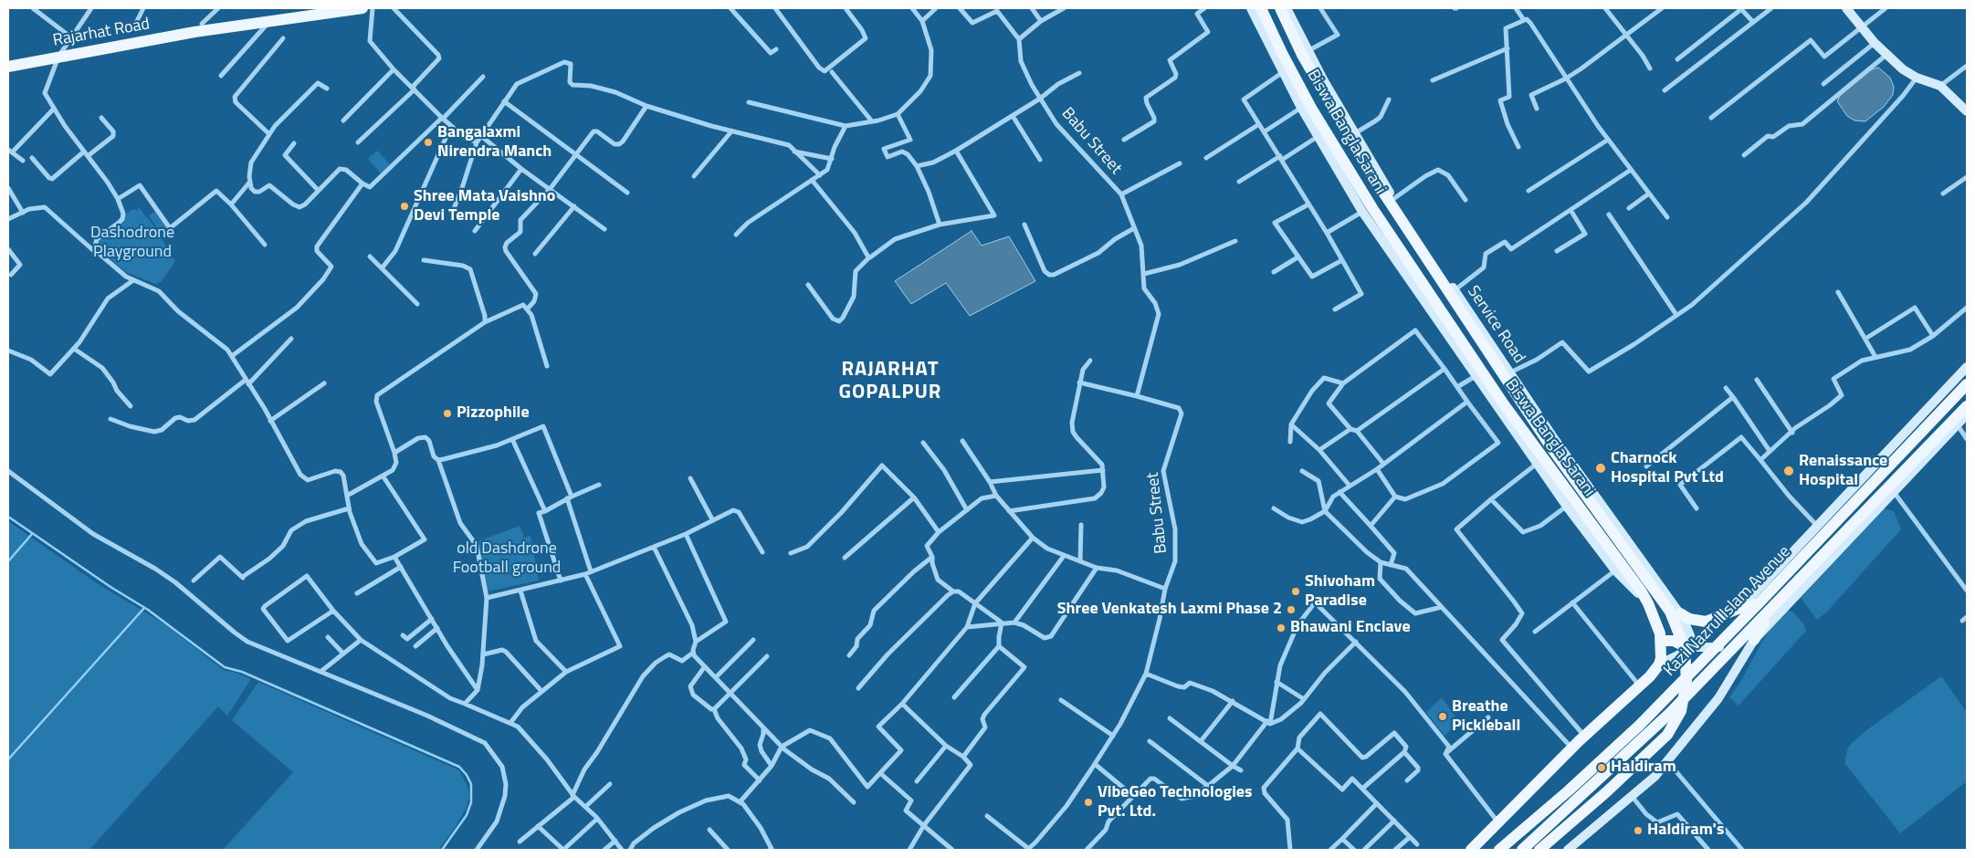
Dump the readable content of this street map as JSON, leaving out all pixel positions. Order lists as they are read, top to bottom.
{
  "streets": {
    "main road": ["Rajarhat Road", "Biswa Bangla Sarani", "Kazi Nazrul Islam Avenue"],
    "street": ["Babu Street", "Service Road"]
  },
  "crossings": [
    ["Biswa Bangla Sarani", "Service Road"]
  ],
  "districts": ["RAJARHAT GOPALPUR"],
  "parks": ["Dashodrone Playground", "old Dashdrone Football ground"],
  "places": [
    "Bangalaxmi Nirendra Manch",
    "Shree Mata Vaishno Devi Temple",
    "Pizzophile",
    "Charnock Hospital Pvt Ltd",
    "Renaissance Hospital",
    "Shivoham Paradise",
    "Shree Venkatesh Laxmi Phase 2",
    "Bhawani Enclave",
    "Breathe Pickleball",
    "Haldiram",
    "VibeGeo Technologies Pvt. Ltd.",
    "Haldiram's"
  ]
}
